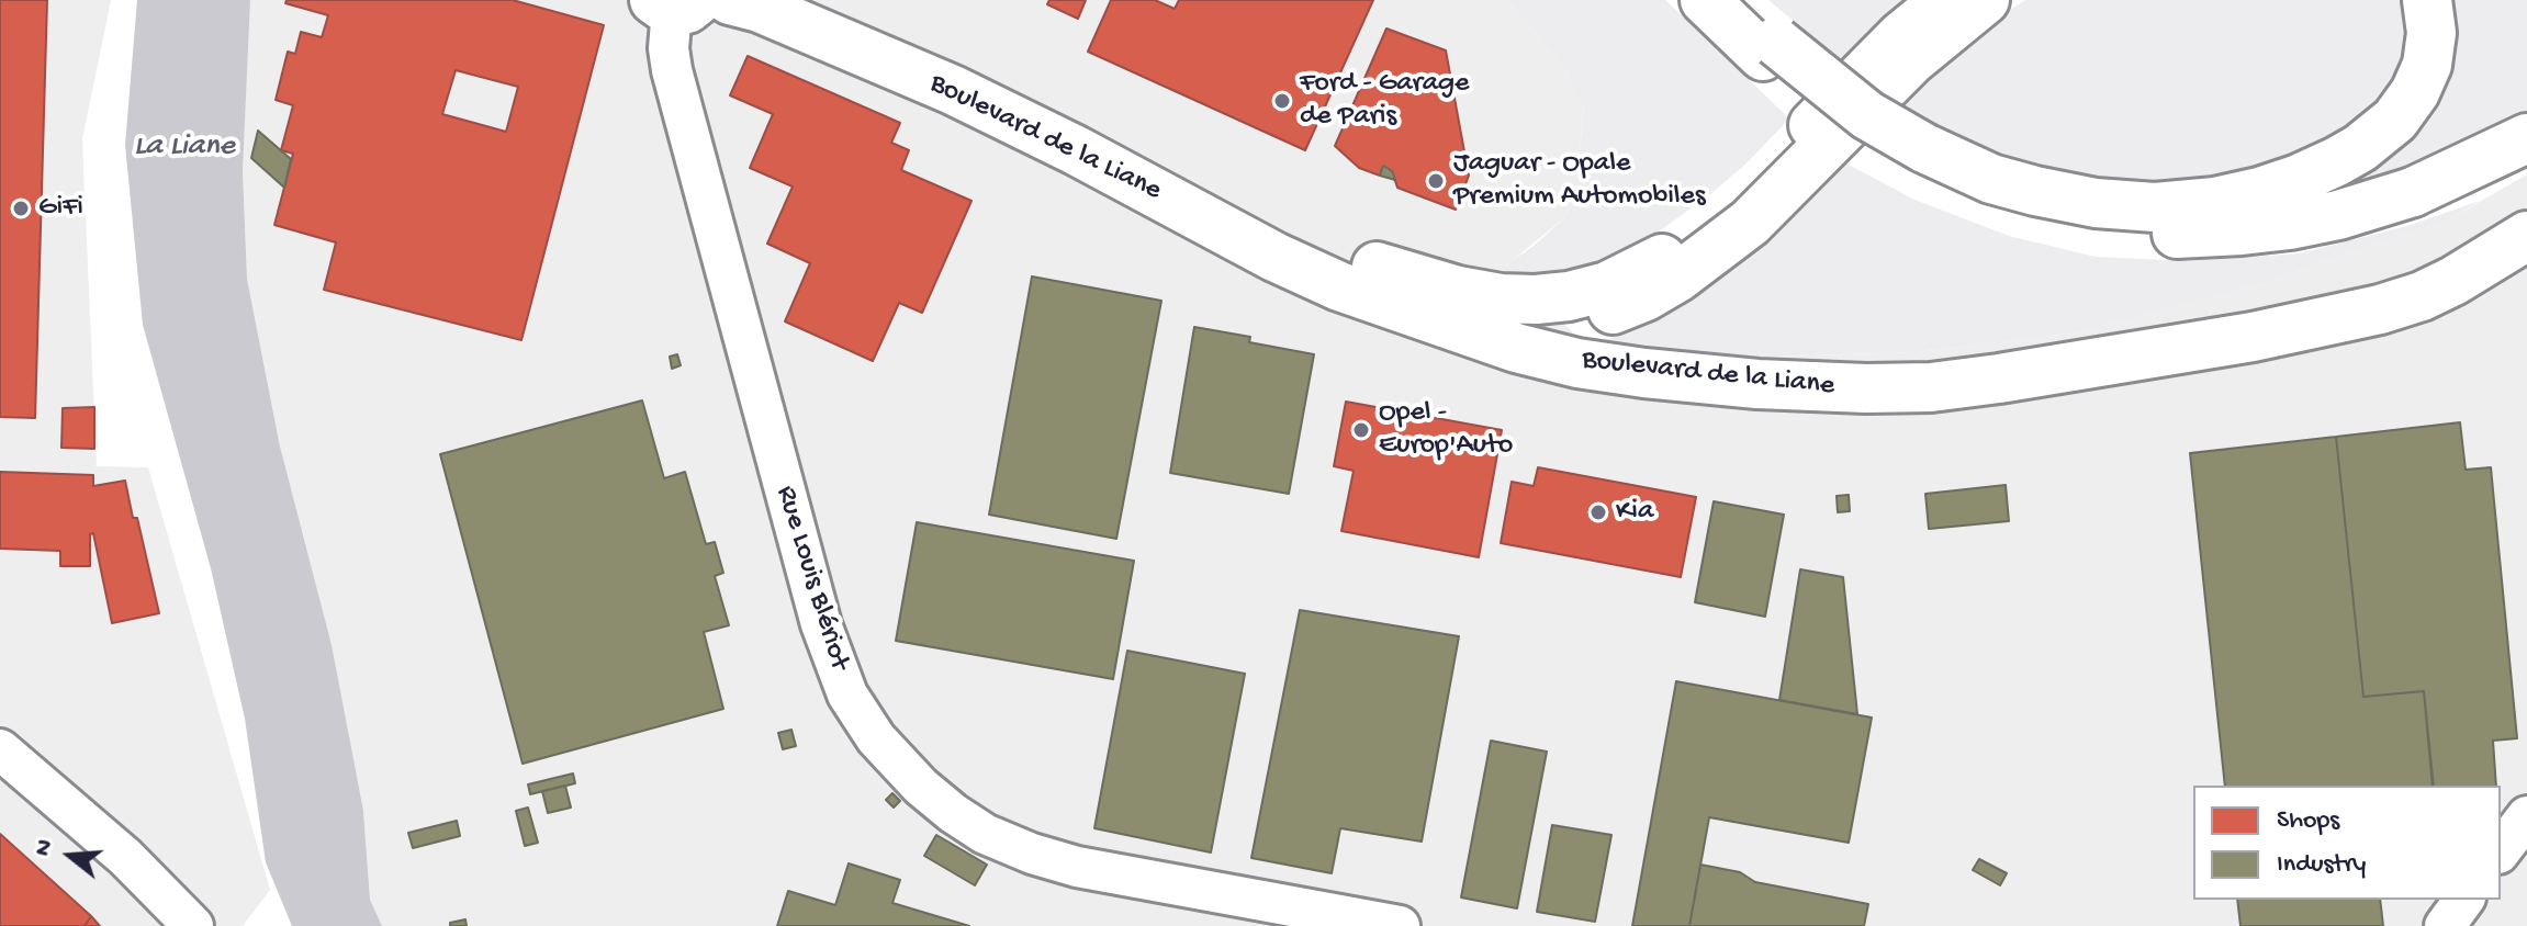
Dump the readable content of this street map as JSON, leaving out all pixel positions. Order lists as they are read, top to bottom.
{
  "streets": {
    "main road": ["Boulevard de la Liane"],
    "street": ["Rue Louis Blériot"]
  },
  "crossings": [
    ["Boulevard de la Liane", "Rue Louis Blériot"]
  ],
  "water": ["La Liane"],
  "places": [
    "Ford - Garage de Paris",
    "Jaguar - Opale Premium Automobiles",
    "GiFi",
    "Opel - Europ'Auto",
    "Kia"
  ],
  "legend": ["Shops", "Industry"],
  "north": "left"
}
